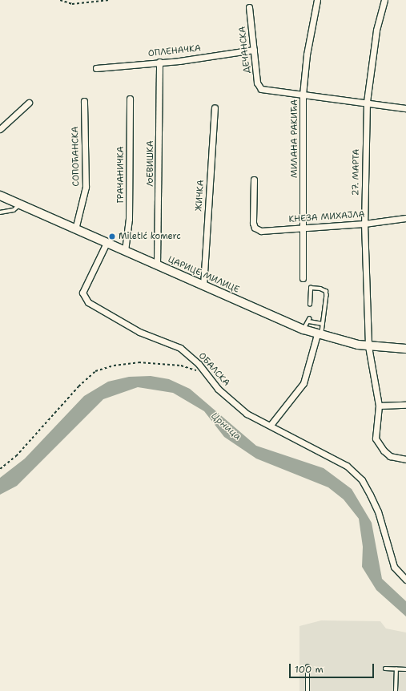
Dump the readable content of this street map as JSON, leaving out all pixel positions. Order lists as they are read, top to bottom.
{
  "streets": {
    "main road": ["ЦАРИЦЕ МИЛИЦЕ"],
    "street": [
      "ДЕЧАНСКА",
      "ОПЛЕНАЧКА",
      "МИЛАНА РАКИЋА",
      "СОПОЋАНСКА",
      "ЉЕВИШКА",
      "27. МАРТА",
      "ГРАЧАНИЧКА",
      "ЖИЧКА",
      "КНЕЗА МИХАЈЛА",
      "ОБАЛСКА"
    ]
  },
  "crossings": [
    ["ДЕЧАНСКА", "ОПЛЕНАЧКА"],
    ["ДЕЧАНСКА", "МИЛАНА РАКИЋА"],
    ["ОПЛЕНАЧКА", "ЉЕВИШКА"],
    ["МИЛАНА РАКИЋА", "КНЕЗА МИХАЈЛА"],
    ["СОПОЋАНСКА", "ЦАРИЦЕ МИЛИЦЕ"],
    ["ЉЕВИШКА", "ЦАРИЦЕ МИЛИЦЕ"],
    ["27. МАРТА", "КНЕЗА МИХАЈЛА"],
    ["27. МАРТА", "ЦАРИЦЕ МИЛИЦЕ"],
    ["ГРАЧАНИЧКА", "ЦАРИЦЕ МИЛИЦЕ"],
    ["ЖИЧКА", "ЦАРИЦЕ МИЛИЦЕ"],
    ["ЦАРИЦЕ МИЛИЦЕ", "ОБАЛСКА"]
  ],
  "water": ["Црница"],
  "places": ["Miletić komerc"],
  "scale_bar": "100 m"
}
